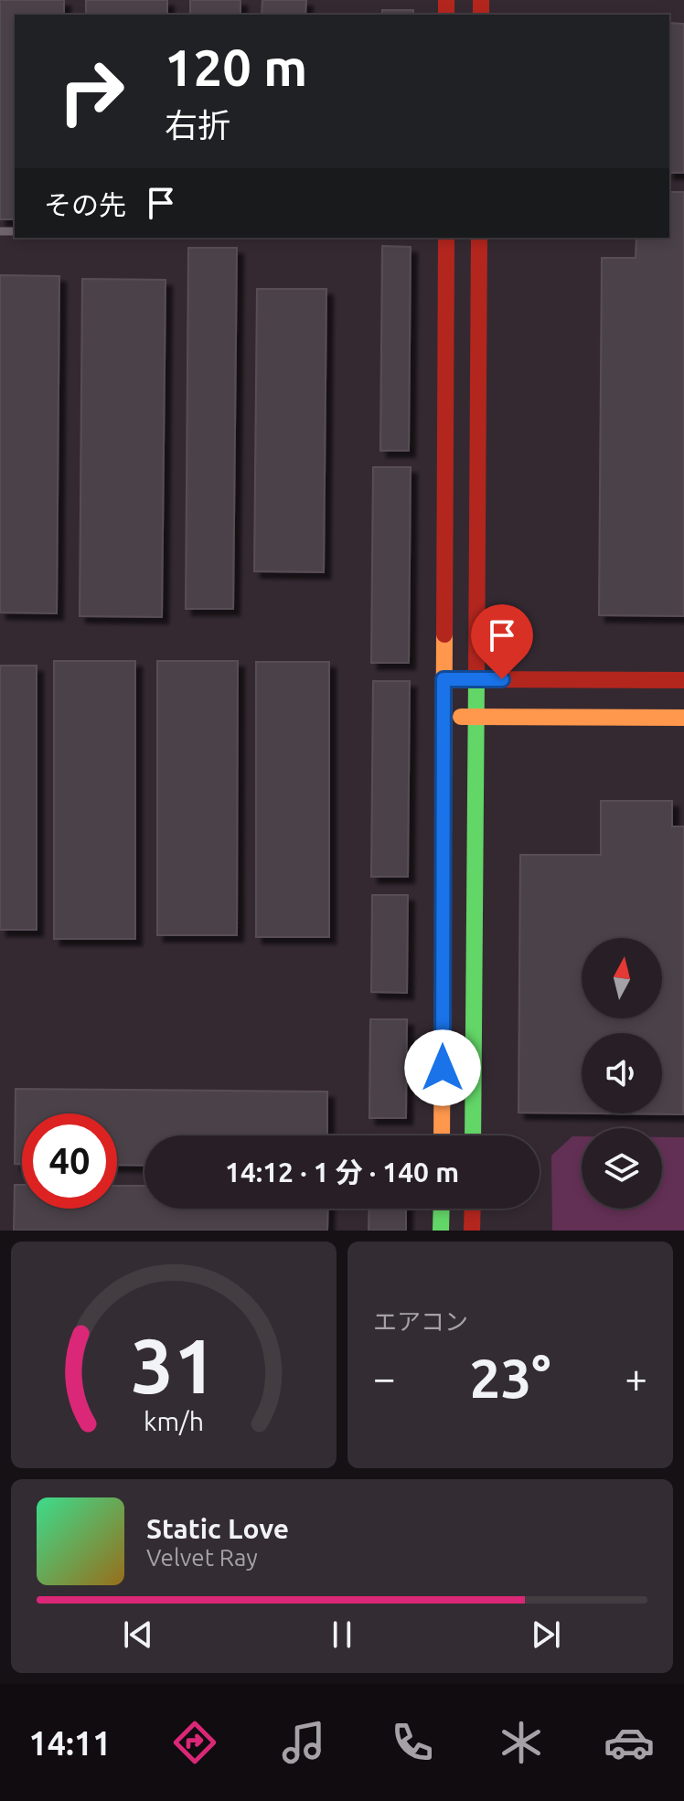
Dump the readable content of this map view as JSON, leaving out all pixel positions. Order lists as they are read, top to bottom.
{
  "north": "top",
  "page": {
    "turn": ["120 m", "右折"],
    "then": "その先",
    "limit": "40",
    "trip": "14:12 · 1 分 · 140 m",
    "tile": "エアコン",
    "heat": ["−", "23°", "+"],
    "song": ["Static Love", "Velvet Ray"],
    "tabs": "14:11",
    "gauge": ["31", "km/h"]
  }
}
